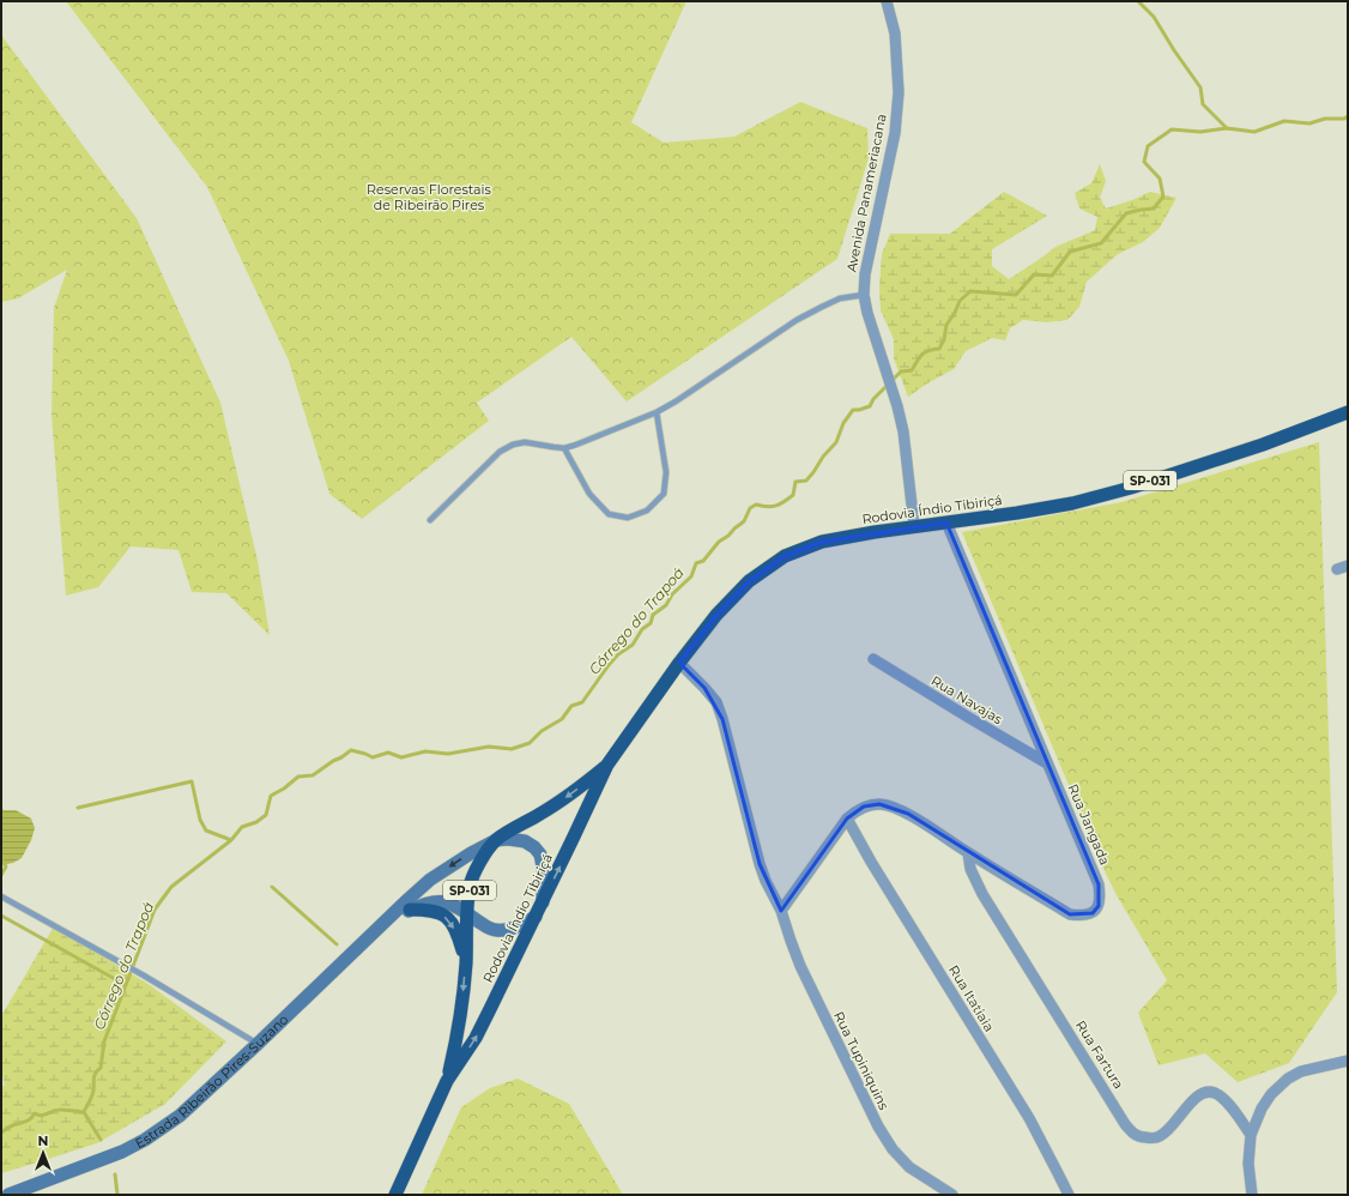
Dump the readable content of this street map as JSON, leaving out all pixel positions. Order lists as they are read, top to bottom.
{
  "streets": {
    "highway": ["SP-031", "Rodovia Índio Tibiriçá"],
    "main road": ["Estrada Ribeirão Pires-Suzano"],
    "street": [
      "Avenida Panameriacana",
      "Rua Navajas",
      "Rua Jangada",
      "Rua Itatiaia",
      "Rua Fartura",
      "Rua Tupiniquins"
    ]
  },
  "crossings": [
    ["Avenida Panameriacana", "Rodovia Índio Tibiriçá"],
    ["Rodovia Índio Tibiriçá", "Rua Jangada"],
    ["Rodovia Índio Tibiriçá", "Rua Tupiniquins"],
    ["Rodovia Índio Tibiriçá", "Estrada Ribeirão Pires-Suzano"],
    ["Rua Navajas", "Rua Jangada"],
    ["Rua Jangada", "Rua Itatiaia"],
    ["Rua Jangada", "Rua Fartura"]
  ],
  "water": ["Córrego do Trapoá"],
  "parks": ["Reservas Florestais de Ribeirão Pires"],
  "north": "top"
}
